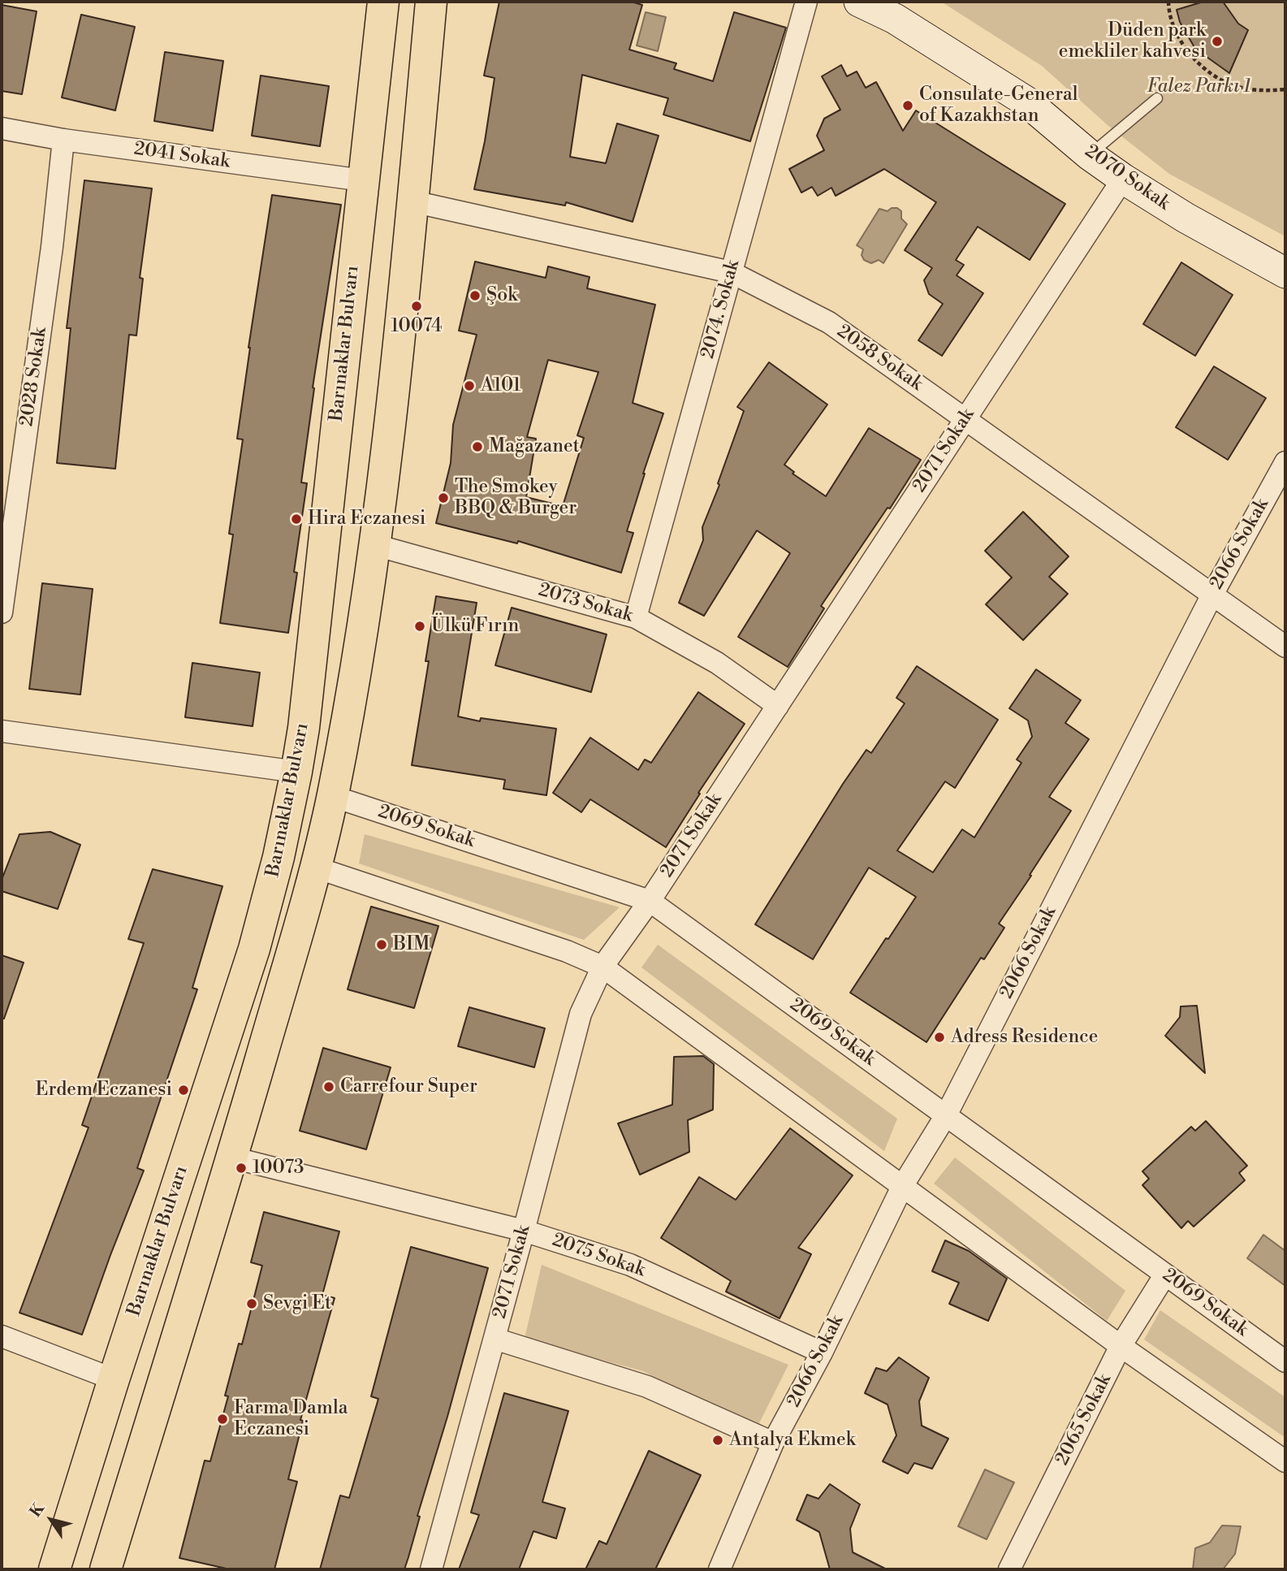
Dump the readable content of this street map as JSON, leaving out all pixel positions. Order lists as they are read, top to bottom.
{
  "streets": {
    "main road": ["Barınaklar Bulvarı"],
    "street": [
      "2041 Sokak",
      "2070 Sokak",
      "2074. Sokak",
      "2058 Sokak",
      "2028 Sokak",
      "2071 Sokak",
      "2066 Sokak",
      "2073 Sokak",
      "2069 Sokak",
      "2075 Sokak",
      "2065 Sokak"
    ]
  },
  "crossings": [
    ["2041 Sokak", "Barınaklar Bulvarı"],
    ["2041 Sokak", "2028 Sokak"],
    ["2070 Sokak", "2071 Sokak"],
    ["2074. Sokak", "2058 Sokak"],
    ["2074. Sokak", "2073 Sokak"],
    ["Barınaklar Bulvarı", "2058 Sokak"],
    ["Barınaklar Bulvarı", "2073 Sokak"],
    ["Barınaklar Bulvarı", "2069 Sokak"],
    ["Barınaklar Bulvarı", "2075 Sokak"],
    ["2058 Sokak", "2071 Sokak"],
    ["2058 Sokak", "2066 Sokak"],
    ["2071 Sokak", "2073 Sokak"],
    ["2071 Sokak", "2069 Sokak"],
    ["2071 Sokak", "2075 Sokak"],
    ["2066 Sokak", "2069 Sokak"],
    ["2066 Sokak", "2075 Sokak"],
    ["2069 Sokak", "2065 Sokak"]
  ],
  "parks": ["Falez Parkı 1"],
  "places": [
    "Düden park emekliler kahvesi",
    "Consulate-General of Kazakhstan",
    "Şok",
    "10074",
    "A101",
    "Mağazanet",
    "The Smokey BBQ & Burger",
    "Hira Eczanesi",
    "Ülkü Fırın",
    "BIM",
    "Adress Residence",
    "Carrefour Super",
    "Erdem Eczanesi",
    "10073",
    "Sevgi Et",
    "Farma Damla Eczanesi",
    "Antalya Ekmek"
  ],
  "north": "top left"
}
